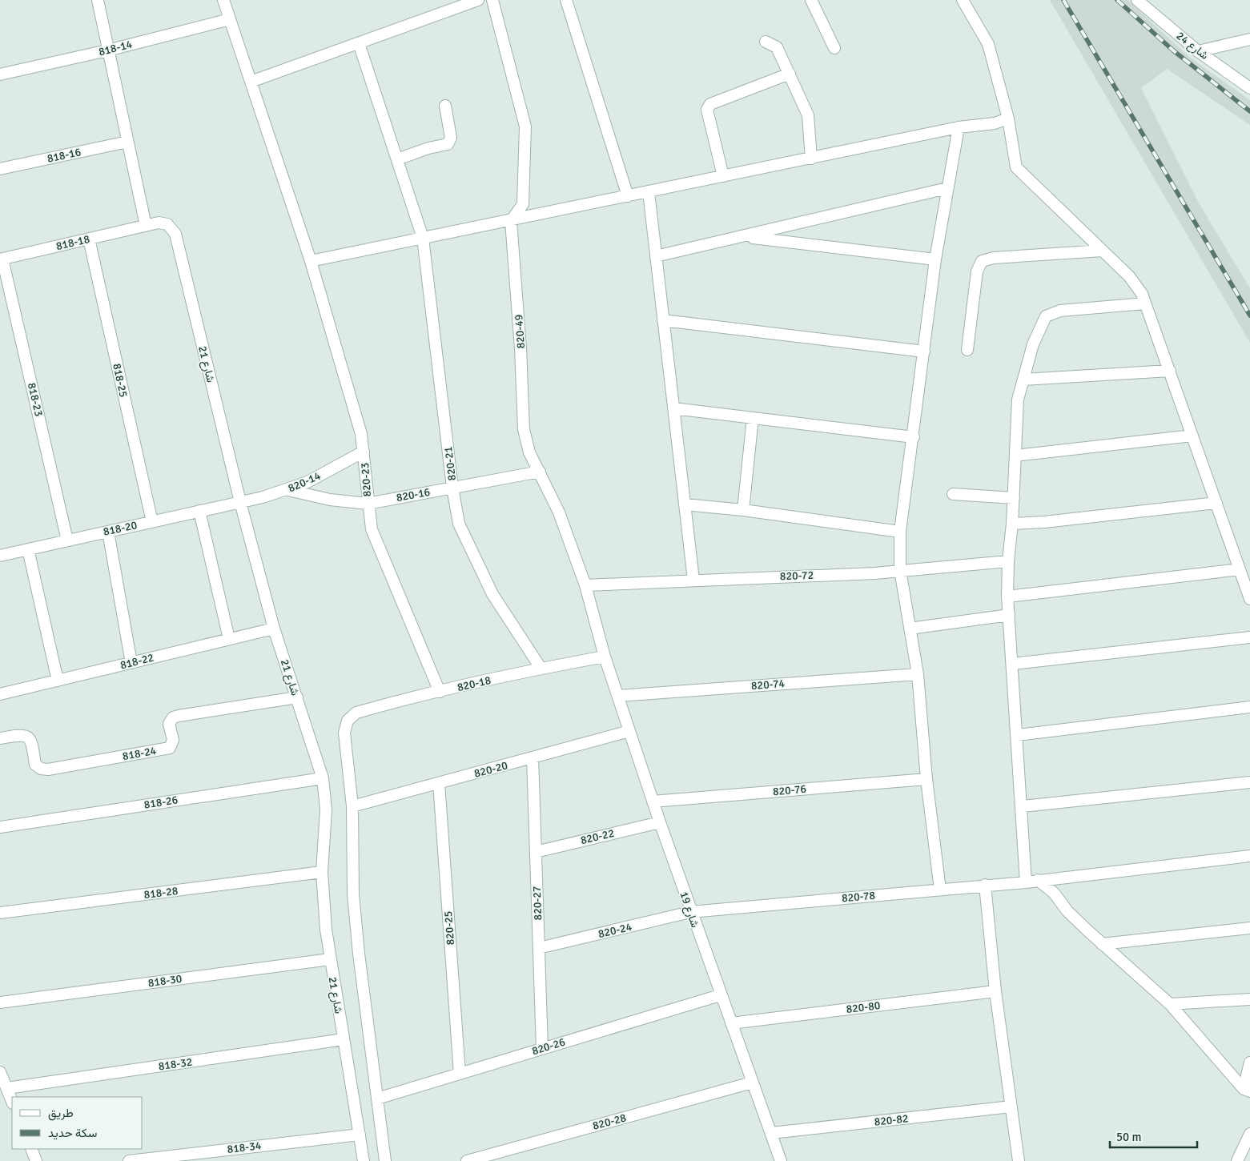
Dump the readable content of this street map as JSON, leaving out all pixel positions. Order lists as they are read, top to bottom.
{
  "streets": {
    "street": [
      "شارع 24",
      "818-14",
      "818-16",
      "818-18",
      "820-49",
      "شارع 21",
      "818-25",
      "818-23",
      "820-21",
      "820-23",
      "820-14",
      "820-16",
      "818-20",
      "820-72",
      "818-22",
      "820-18",
      "820-74",
      "818-24",
      "820-20",
      "820-76",
      "818-26",
      "820-22",
      "818-28",
      "820-78",
      "820-27",
      "شارع 19",
      "820-25",
      "820-24",
      "818-30",
      "820-80",
      "820-26",
      "818-32",
      "820-82",
      "820-28",
      "818-34"
    ]
  },
  "crossings": [
    ["818-14", "820-23"],
    ["818-18", "شارع 21"],
    ["818-18", "818-25"],
    ["818-18", "818-23"],
    ["820-49", "820-16"],
    ["820-49", "820-72"],
    ["820-49", "820-18"],
    ["820-49", "شارع 19"],
    ["شارع 21", "820-14"],
    ["شارع 21", "818-20"],
    ["شارع 21", "818-22"],
    ["شارع 21", "818-24"],
    ["شارع 21", "818-26"],
    ["شارع 21", "818-28"],
    ["شارع 21", "818-30"],
    ["شارع 21", "818-32"],
    ["شارع 21", "818-34"],
    ["818-25", "818-20"],
    ["818-23", "818-20"],
    ["820-21", "820-16"],
    ["820-21", "820-18"],
    ["820-23", "820-14"],
    ["820-23", "820-16"],
    ["820-23", "820-18"],
    ["820-14", "820-16"],
    ["820-14", "818-20"],
    ["820-18", "820-20"],
    ["820-18", "شارع 19"],
    ["820-74", "شارع 19"],
    ["820-20", "820-27"],
    ["820-20", "شارع 19"],
    ["820-20", "820-25"],
    ["820-76", "شارع 19"],
    ["820-22", "820-27"],
    ["820-22", "شارع 19"],
    ["820-78", "شارع 19"],
    ["820-78", "820-24"],
    ["820-27", "820-24"],
    ["820-27", "820-26"],
    ["شارع 19", "820-24"],
    ["شارع 19", "820-80"],
    ["شارع 19", "820-26"],
    ["شارع 19", "820-82"],
    ["شارع 19", "820-28"],
    ["820-25", "820-26"]
  ],
  "legend": ["طريق", "سكة حديد"],
  "scale_bar": "50 m"
}
